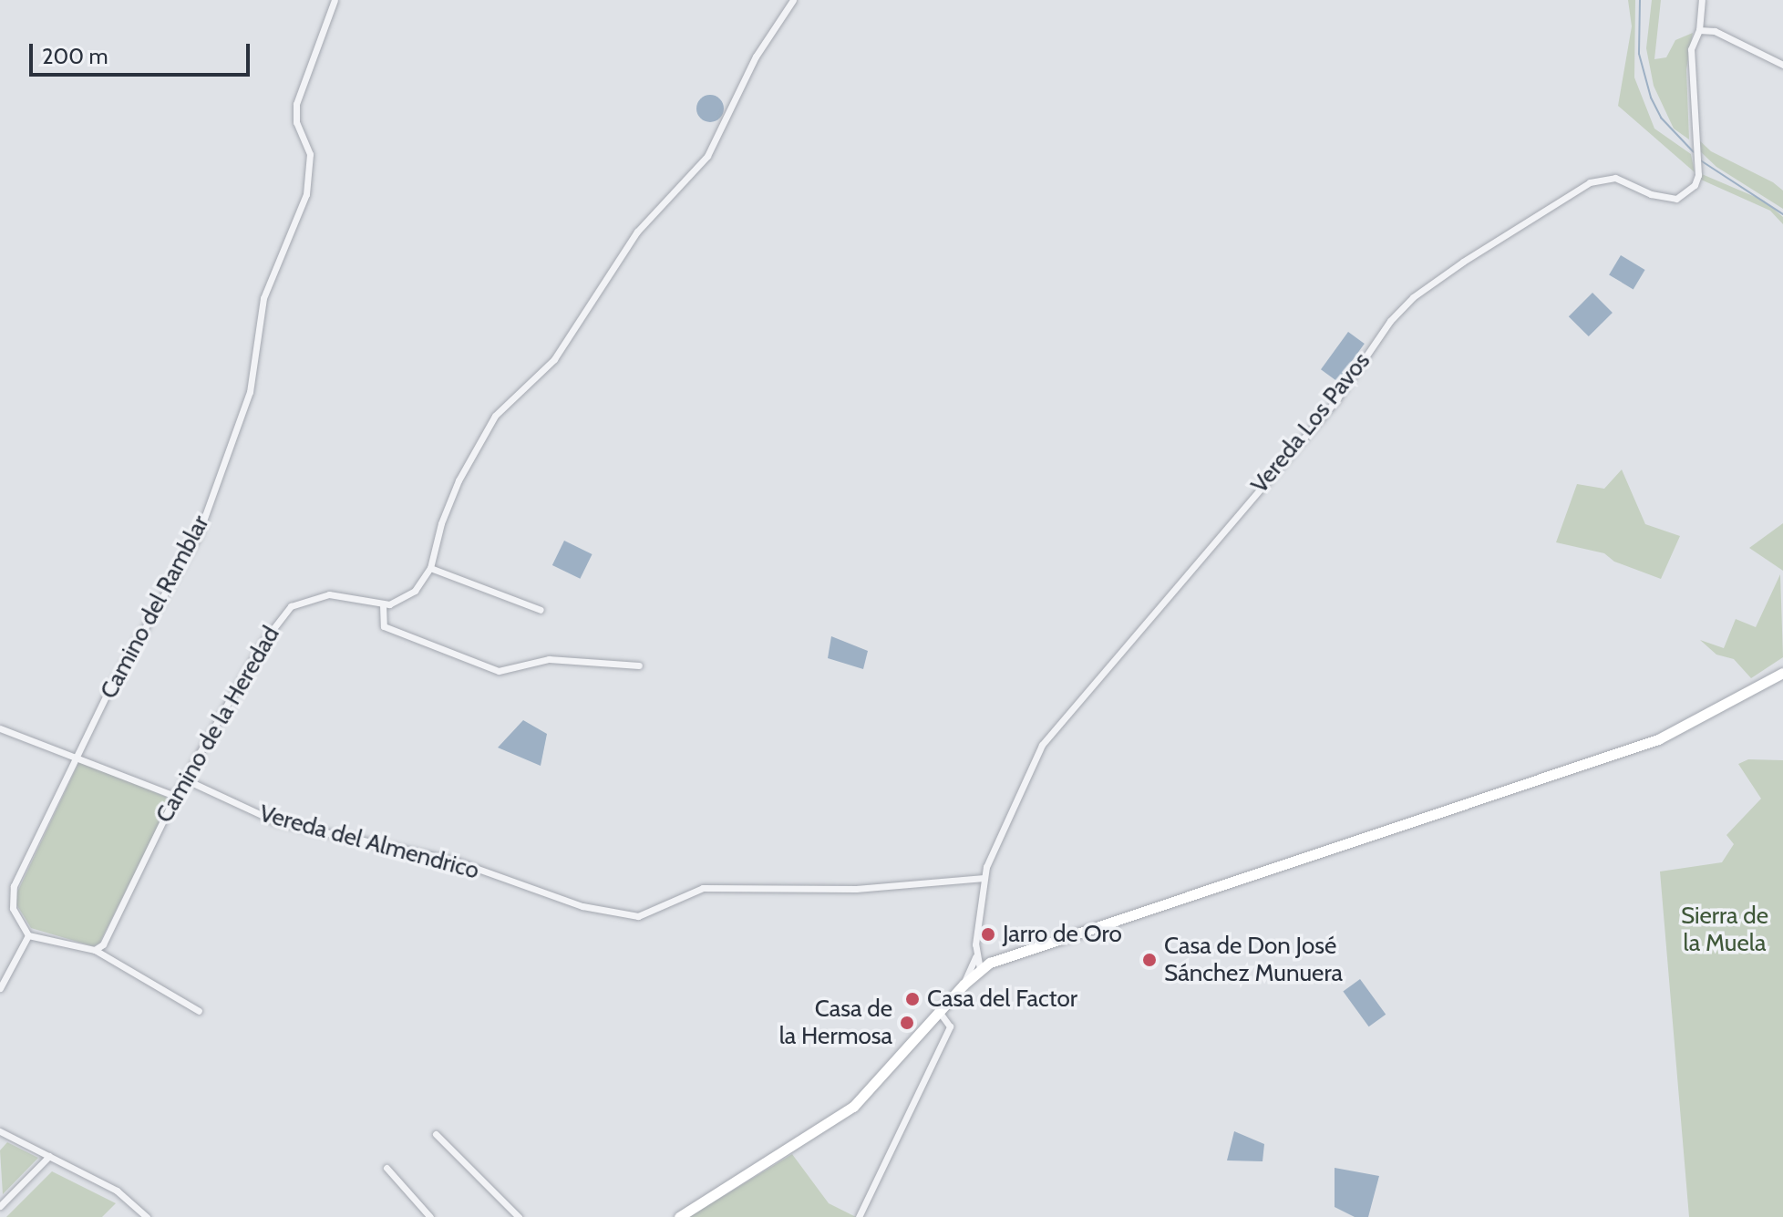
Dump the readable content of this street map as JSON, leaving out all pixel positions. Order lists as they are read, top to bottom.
{
  "streets": {
    "street": [
      "Vereda Los Pavos",
      "Camino del Ramblar",
      "Camino de la Heredad",
      "Vereda del Almendrico"
    ]
  },
  "crossings": [
    ["Vereda Los Pavos", "Vereda del Almendrico"],
    ["Camino de la Heredad", "Vereda del Almendrico"]
  ],
  "parks": ["Sierra de la Muela"],
  "places": [
    "Jarro de Oro",
    "Casa de Don José Sánchez Munuera",
    "Casa del Factor",
    "Casa de la Hermosa"
  ],
  "scale_bar": "200 m"
}
